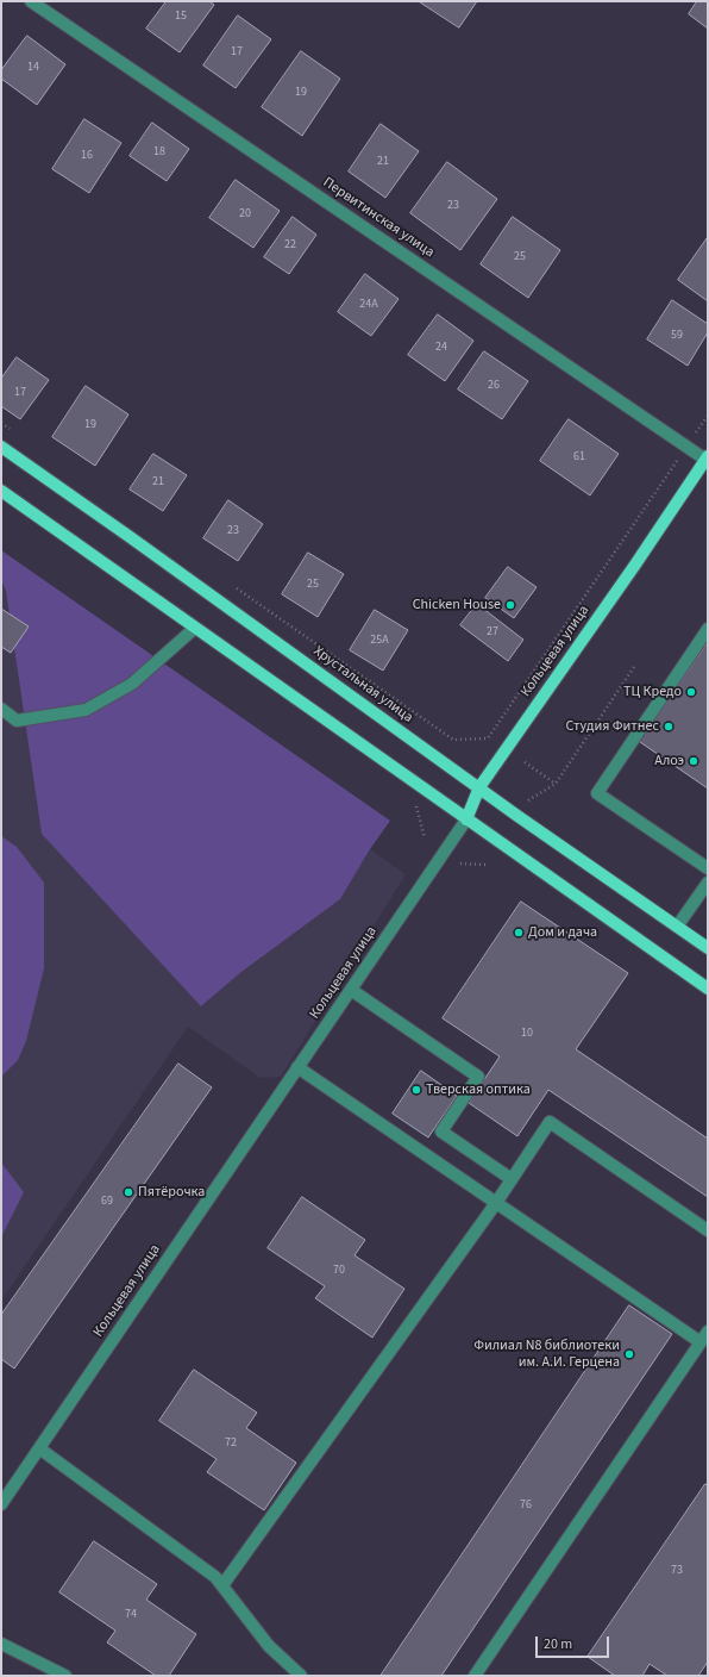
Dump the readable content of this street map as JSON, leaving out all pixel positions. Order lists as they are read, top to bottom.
{
  "streets": {
    "main road": ["Кольцевая улица", "Хрустальная улица"],
    "street": ["Первитинская улица"]
  },
  "crossings": [
    ["Первитинская улица", "Кольцевая улица"],
    ["Кольцевая улица", "Хрустальная улица"]
  ],
  "places": [
    "Chicken House",
    "ТЦ Кредо",
    "Студия Фитнес",
    "Алоэ",
    "Дом и дача",
    "Тверская оптика",
    "Пятёрочка",
    "Филиал N8 библиотеки им. А.И. Герцена"
  ],
  "house_numbers": [
    "15",
    "17",
    "14",
    "19",
    "18",
    "16",
    "21",
    "23",
    "20",
    "22",
    "25",
    "24А",
    "59",
    "24",
    "26",
    "17",
    "19",
    "61",
    "21",
    "23",
    "25",
    "27",
    "25А",
    "10",
    "69",
    "70",
    "72",
    "76",
    "73",
    "74"
  ],
  "scale_bar": "20 m"
}
